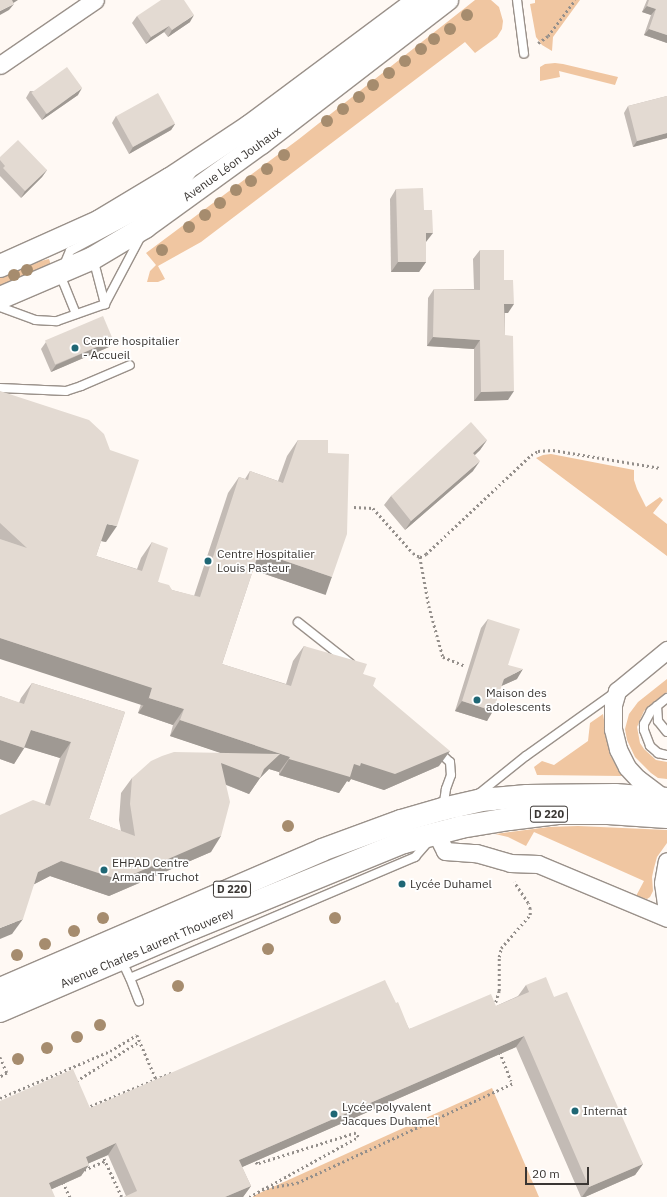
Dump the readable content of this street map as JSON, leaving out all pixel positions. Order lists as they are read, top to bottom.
{
  "streets": {
    "main road": ["Avenue Léon Jouhaux", "D 220", "Avenue Charles Laurent Thouverey"]
  },
  "places": [
    "Centre hospitalier - Accueil",
    "Centre Hospitalier Louis Pasteur",
    "Maison des adolescents",
    "EHPAD Centre Armand Truchot",
    "Lycée Duhamel",
    "Internat",
    "Lycée polyvalent Jacques Duhamel"
  ],
  "scale_bar": "20 m"
}
